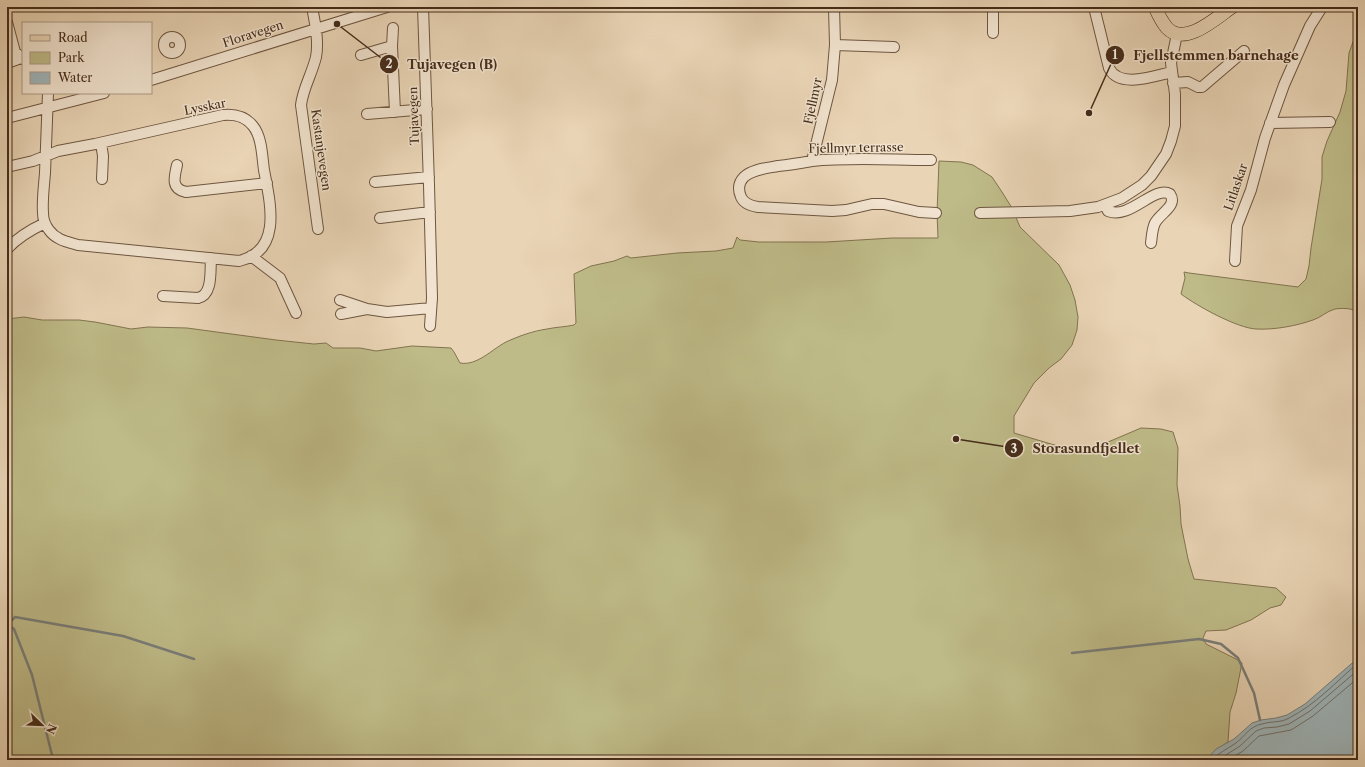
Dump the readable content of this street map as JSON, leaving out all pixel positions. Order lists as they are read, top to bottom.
{
  "streets": {
    "street": [
      "Floravegen",
      "Fjellmyr",
      "Lysskar",
      "Tujavegen",
      "Fjellmyr terrasse",
      "Kastanjevegen",
      "Litlaskar"
    ]
  },
  "crossings": [
    ["Floravegen", "Kastanjevegen"],
    ["Fjellmyr", "Fjellmyr terrasse"]
  ],
  "places": ["Tujavegen (B)", "Fjellstemmen barnehage", "Storasundfjellet"],
  "legend": ["Road", "Park", "Water"],
  "north": "bottom right"
}
